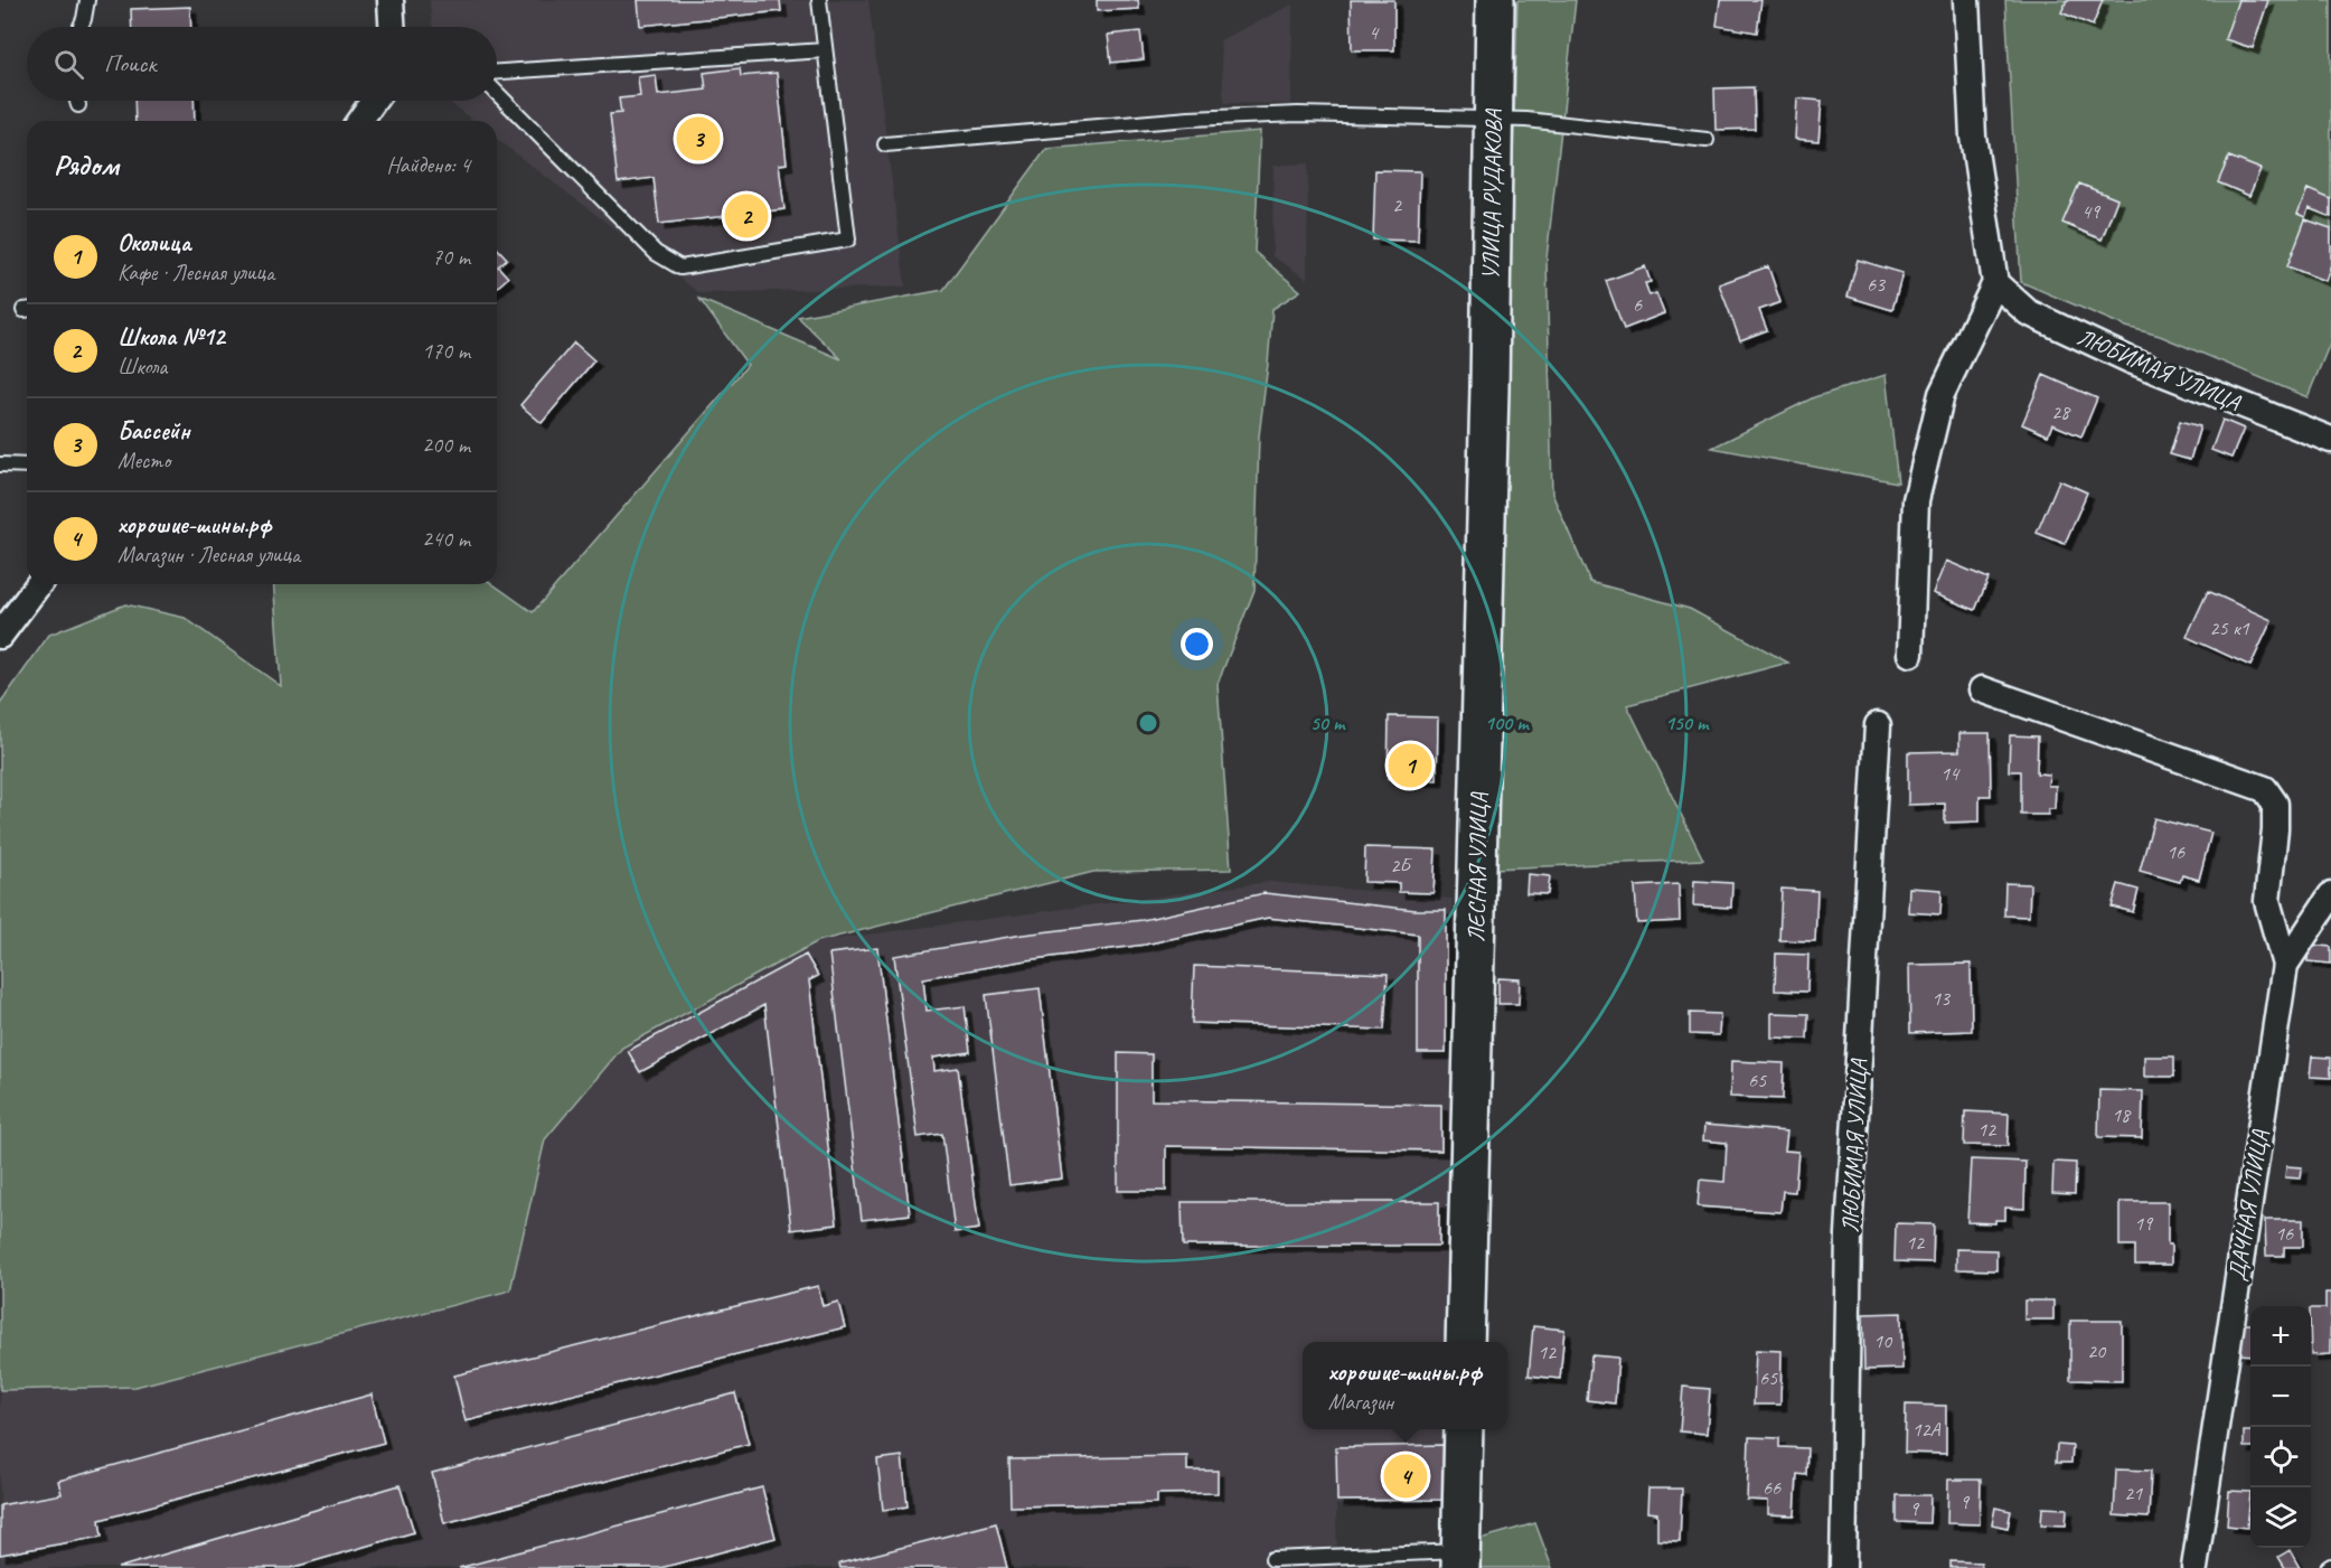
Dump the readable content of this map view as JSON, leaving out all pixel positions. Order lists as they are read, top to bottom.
{
  "streets": {
    "main road": ["УЛИЦА РУДАКОВА", "ЛЕСНАЯ УЛИЦА"],
    "street": ["ЛЮБИМАЯ УЛИЦА", "ДАЧНАЯ УЛИЦА"]
  },
  "crossings": [
    ["УЛИЦА РУДАКОВА", "ЛЕСНАЯ УЛИЦА"]
  ],
  "house_numbers": [
    "4",
    "2",
    "49",
    "63",
    "6",
    "28",
    "25 к1",
    "14",
    "16",
    "2Б",
    "13",
    "65",
    "18",
    "12",
    "19",
    "16",
    "12",
    "10",
    "20",
    "12",
    "65",
    "12А",
    "66",
    "21",
    "9",
    "9"
  ],
  "page": {
    "search": "Поиск",
    "pins": [
      "3",
      "2",
      "1",
      "4"
    ],
    "heading": ["Рядом", "Найдено: 4"],
    "list": [
      {
        "mark": "1",
        "name": "Околица",
        "note": "Кафе · Лесная улица",
        "value": "70 m"
      },
      {
        "mark": "2",
        "name": "Школа №12",
        "note": "Школа",
        "value": "170 m"
      },
      {
        "mark": "3",
        "name": "Бассейн",
        "note": "Место",
        "value": "200 m"
      },
      {
        "mark": "4",
        "name": "хорошие-шины.рф",
        "note": "Магазин · Лесная улица",
        "value": "240 m"
      }
    ],
    "map_buttons": ["+", "−"],
    "popup": ["хорошие-шины.рф", "Магазин"]
  },
  "rings": ["50 m", "100 m", "150 m"]
}
